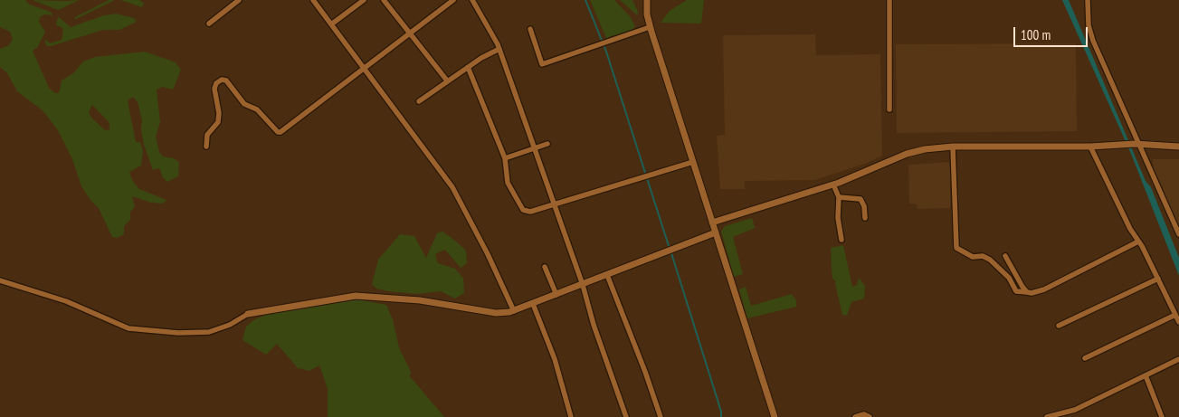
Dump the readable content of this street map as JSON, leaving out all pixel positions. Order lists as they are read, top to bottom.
{
  "scale_bar": "100 m"
}
